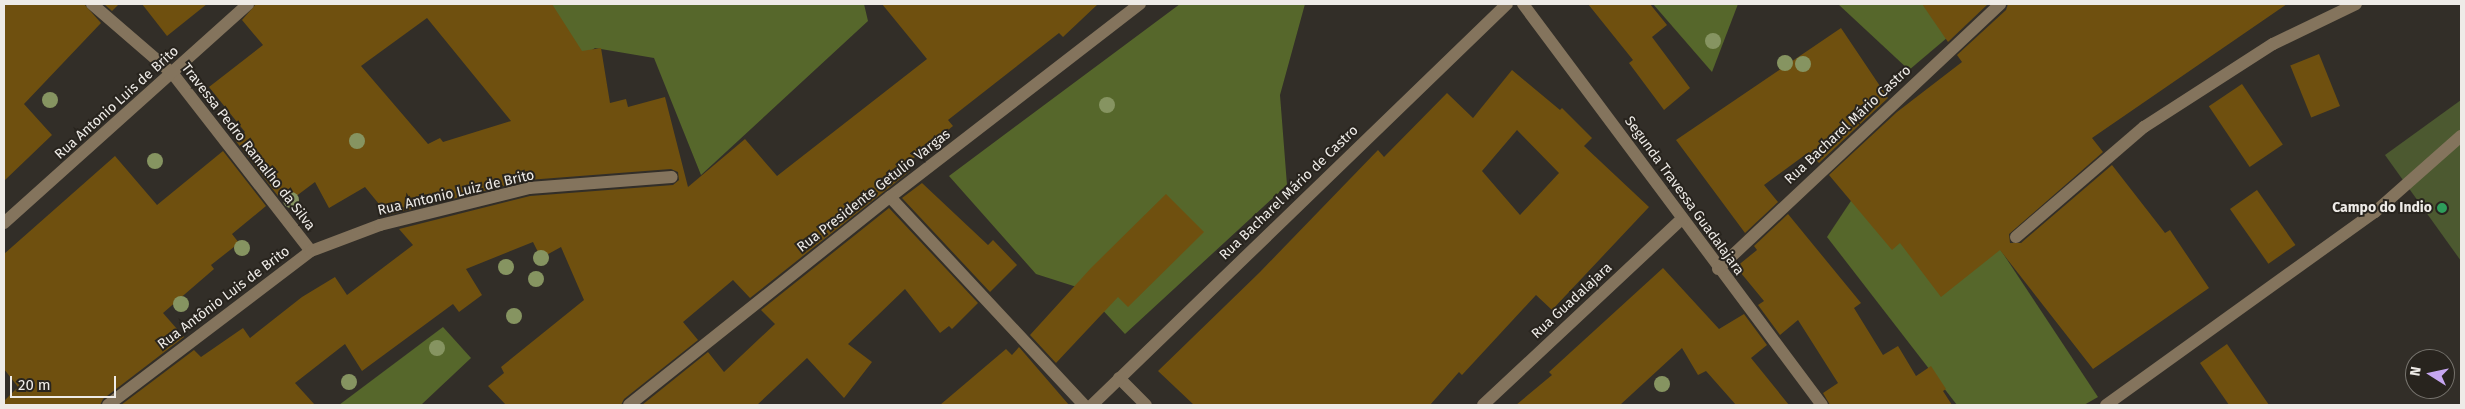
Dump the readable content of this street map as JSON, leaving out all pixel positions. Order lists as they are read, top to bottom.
{
  "streets": {
    "street": [
      "Rua Antonio Luis de Brito",
      "Rua Bacharel Mário Castro",
      "Travessa Pedro Ramalho da Silva",
      "Rua Presidente Getulio Vargas",
      "Rua Antonio Luiz de Brito",
      "Rua Bacharel Mário de Castro",
      "Segunda Travessa Guadalajara",
      "Rua Antônio Luis de Brito",
      "Rua Guadalajara"
    ]
  },
  "crossings": [
    ["Rua Antonio Luis de Brito", "Travessa Pedro Ramalho da Silva"],
    ["Rua Bacharel Mário Castro", "Segunda Travessa Guadalajara"],
    ["Travessa Pedro Ramalho da Silva", "Rua Antonio Luiz de Brito"],
    ["Travessa Pedro Ramalho da Silva", "Rua Antônio Luis de Brito"],
    ["Rua Antonio Luiz de Brito", "Rua Antônio Luis de Brito"],
    ["Segunda Travessa Guadalajara", "Rua Guadalajara"]
  ],
  "places": ["Campo do Indio"],
  "scale_bar": "20 m",
  "north": "left"
}
